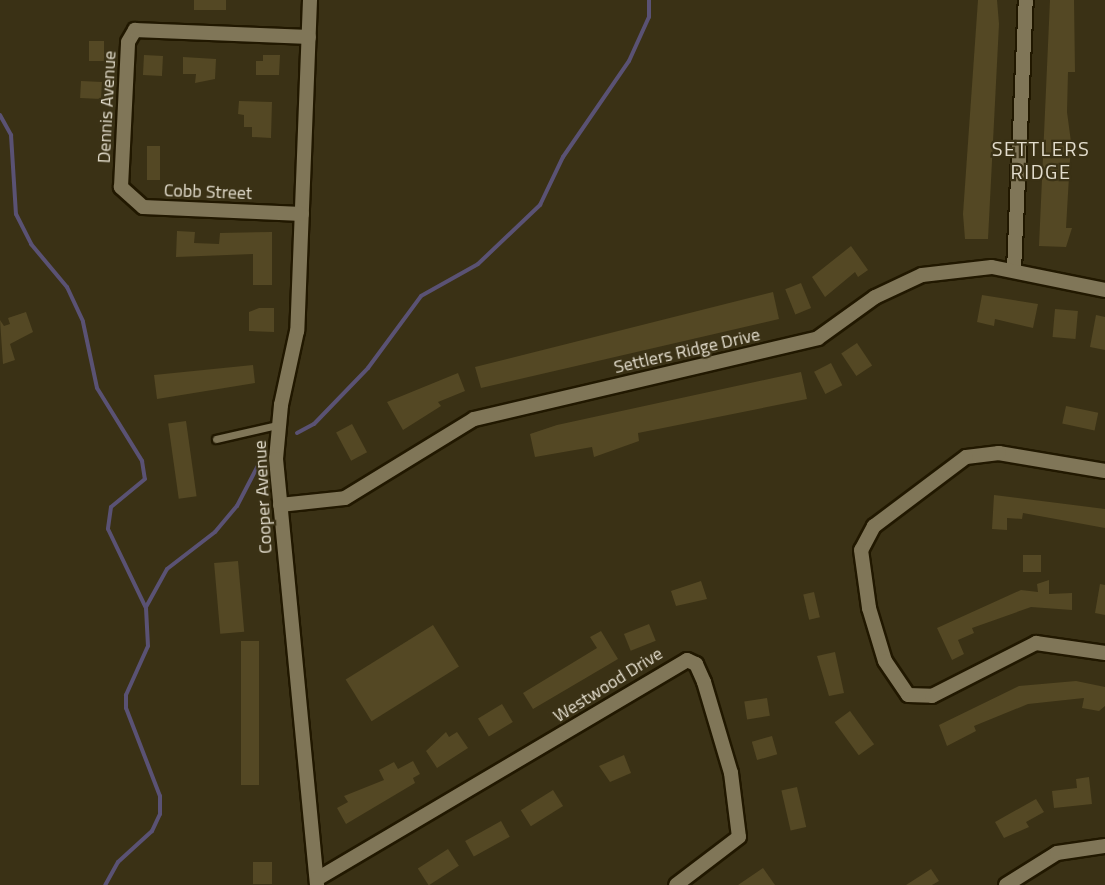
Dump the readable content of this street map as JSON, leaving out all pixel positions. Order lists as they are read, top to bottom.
{
  "streets": {
    "street": [
      "Dennis Avenue",
      "Cobb Street",
      "Settlers Ridge Drive",
      "Cooper Avenue",
      "Westwood Drive"
    ]
  },
  "crossings": [
    ["Dennis Avenue", "Cobb Street"],
    ["Dennis Avenue", "Cooper Avenue"],
    ["Cobb Street", "Cooper Avenue"],
    ["Settlers Ridge Drive", "Cooper Avenue"],
    ["Cooper Avenue", "Westwood Drive"]
  ],
  "districts": ["SETTLERS RIDGE"]
}
